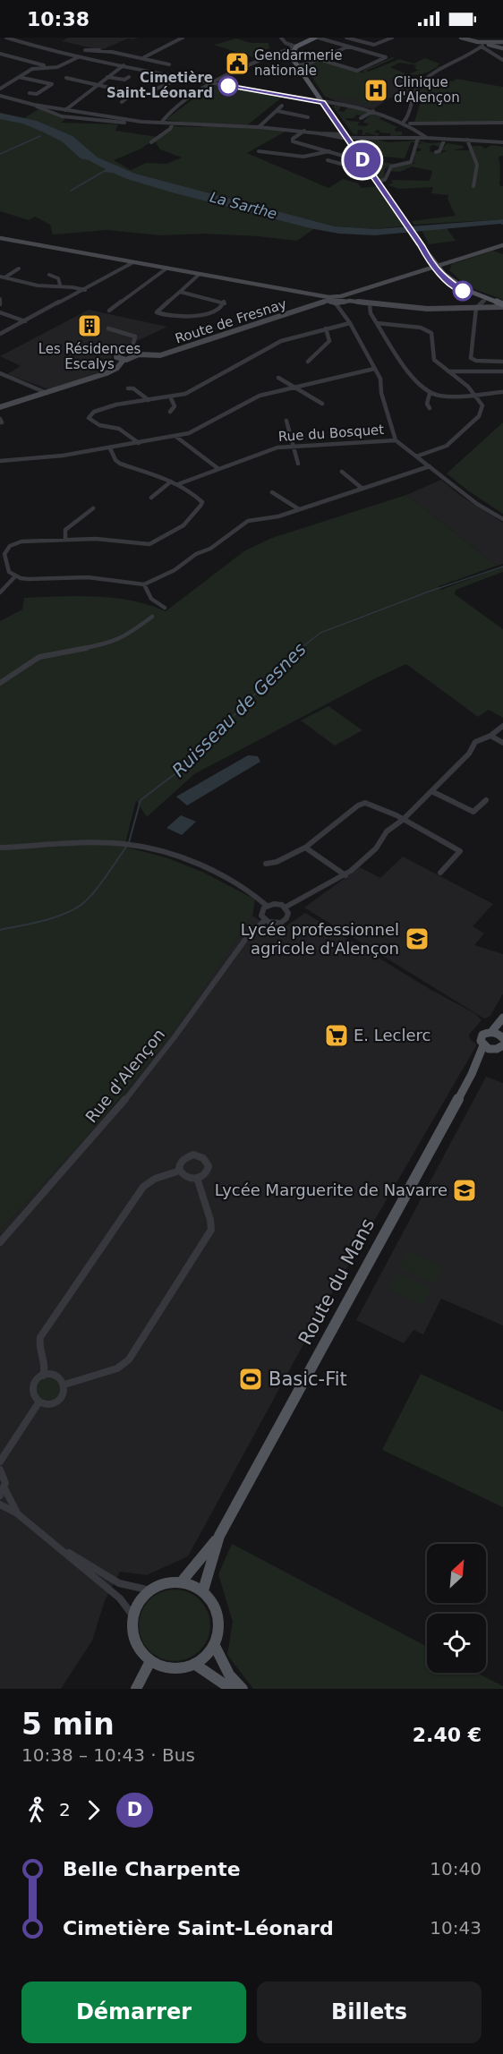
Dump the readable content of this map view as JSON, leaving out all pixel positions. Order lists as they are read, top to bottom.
{
  "streets": {
    "main road": ["Route du Mans"],
    "street": ["Route de Fresnay", "Rue du Bosquet", "Rue d'Alençon"]
  },
  "water": ["La Sarthe", "Ruisseau de Gesnes"],
  "places": {
    "public building": ["Gendarmerie nationale"],
    "other": ["Cimetière Saint-Léonard"],
    "hospital": ["Clinique d'Alençon"],
    "building": ["Les Résidences Escalys"],
    "school or university": ["Lycée professionnel agricole d'Alençon", "Lycée Marguerite de Navarre"],
    "supermarket": ["E. Leclerc"],
    "sports": ["Basic-Fit"]
  },
  "lines": ["bus line D"],
  "north": "top right",
  "page": {
    "status": "10:38",
    "on_map": "D",
    "heading": ["5 min", "10:38 – 10:43 · Bus", "2.40 €"],
    "legs": ["2", "D"],
    "list": [
      {
        "name": "Belle Charpente",
        "value": "10:40"
      },
      {
        "name": "Cimetière Saint-Léonard",
        "value": "10:43"
      }
    ],
    "buttons": ["Démarrer", "Billets"]
  }
}
